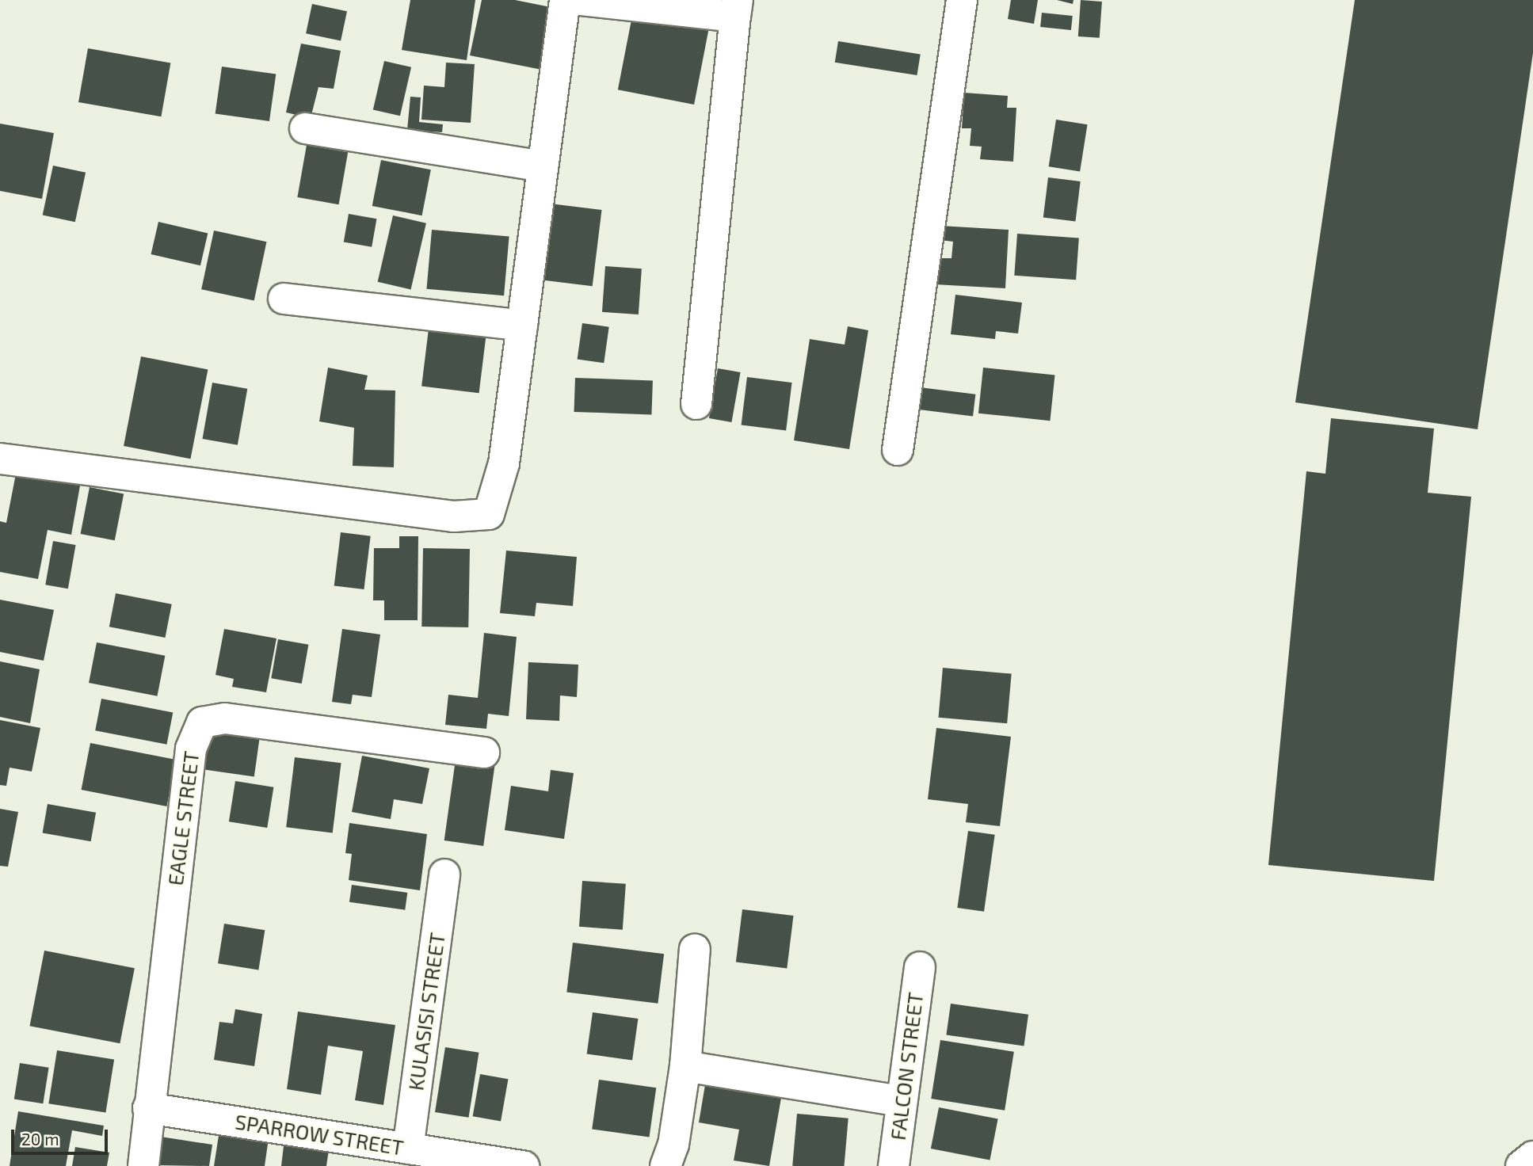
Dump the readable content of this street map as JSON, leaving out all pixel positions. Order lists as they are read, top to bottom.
{
  "streets": {
    "main road": [
      "EAGLE STREET",
      "KULASISI STREET",
      "FALCON STREET",
      "SPARROW STREET"
    ]
  },
  "crossings": [
    ["EAGLE STREET", "SPARROW STREET"],
    ["KULASISI STREET", "SPARROW STREET"]
  ],
  "scale_bar": "20 m"
}
